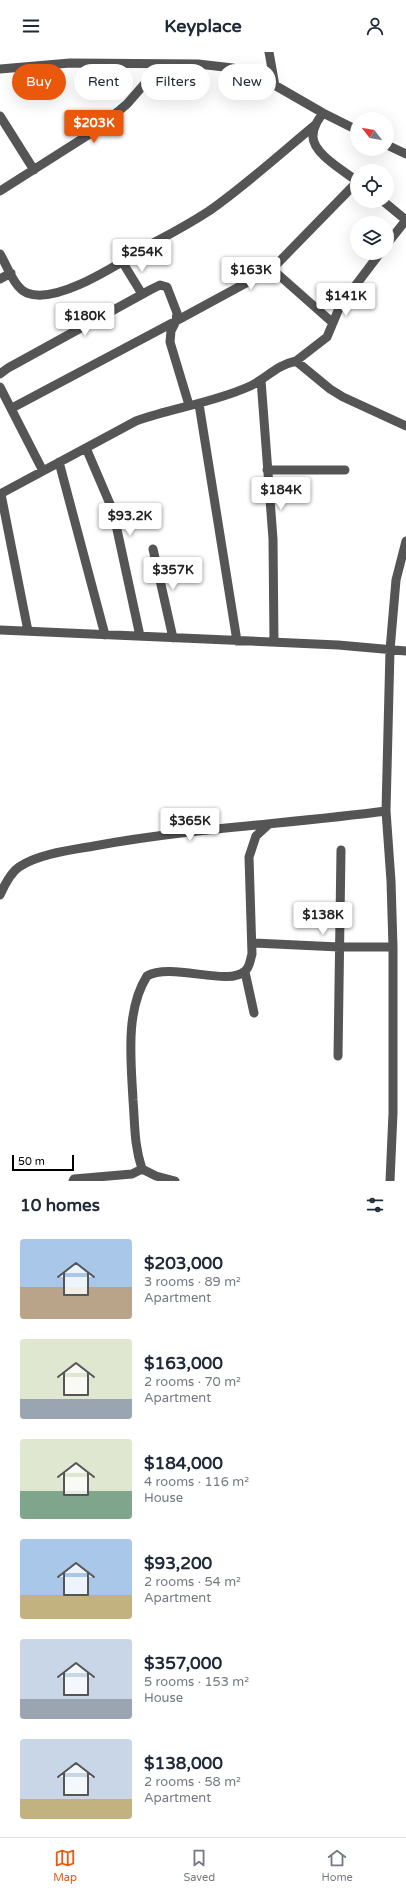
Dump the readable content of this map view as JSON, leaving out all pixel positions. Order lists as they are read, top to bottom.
{
  "scale_bar": "50 m",
  "north": "top left",
  "page": {
    "header": "Keyplace",
    "chip": [
      "Buy",
      "Rent",
      "Filters",
      "New"
    ],
    "price": [
      "$203K",
      "$254K",
      "$163K",
      "$141K",
      "$180K",
      "$184K",
      "$93.2K",
      "$357K",
      "$365K",
      "$138K"
    ],
    "scale": "50 m",
    "heading": "10 homes",
    "list": [
      {
        "name": "$203,000",
        "note": "3 rooms · 89 m² · Apartment"
      },
      {
        "name": "$163,000",
        "note": "2 rooms · 70 m² · Apartment"
      },
      {
        "name": "$184,000",
        "note": "4 rooms · 116 m² · House"
      },
      {
        "name": "$93,200",
        "note": "2 rooms · 54 m² · Apartment"
      },
      {
        "name": "$357,000",
        "note": "5 rooms · 153 m² · House"
      },
      {
        "name": "$138,000",
        "note": "2 rooms · 58 m² · Apartment"
      }
    ],
    "tabs": ["Map", "Saved", "Home"]
  }
}
